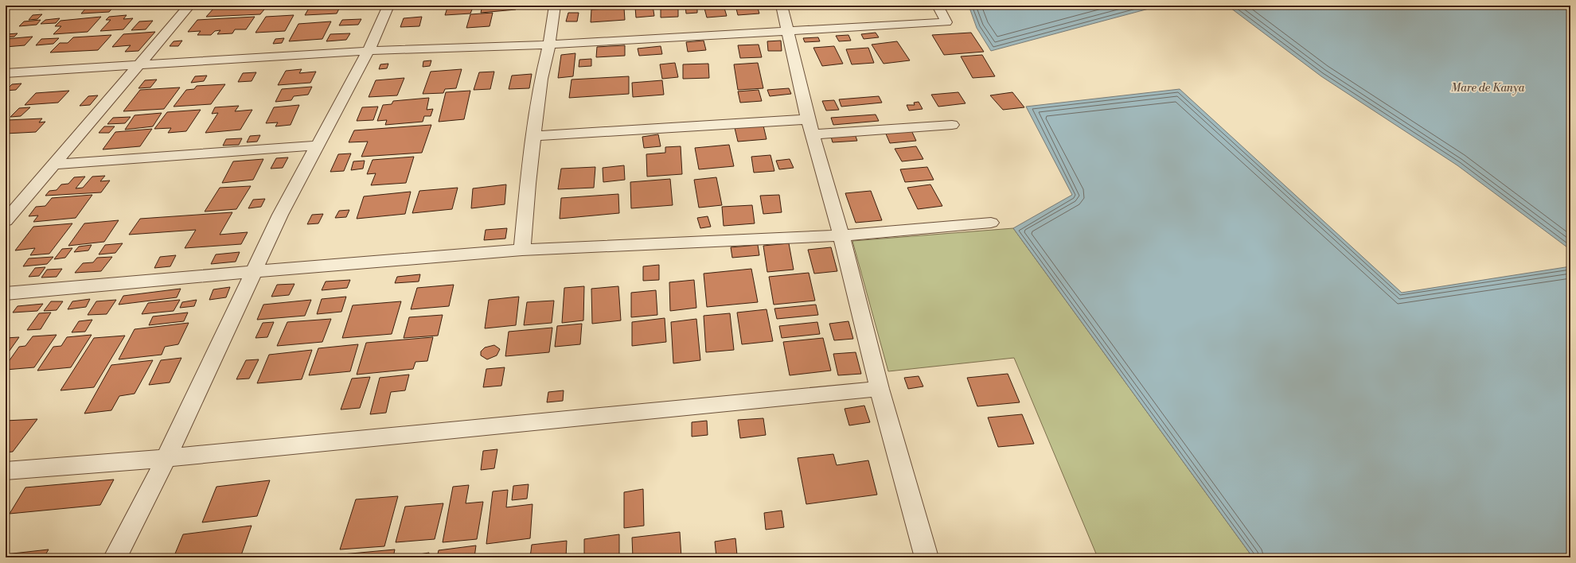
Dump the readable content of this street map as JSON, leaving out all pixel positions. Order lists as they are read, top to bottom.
{
  "water": ["Mare de Kanya"]
}
